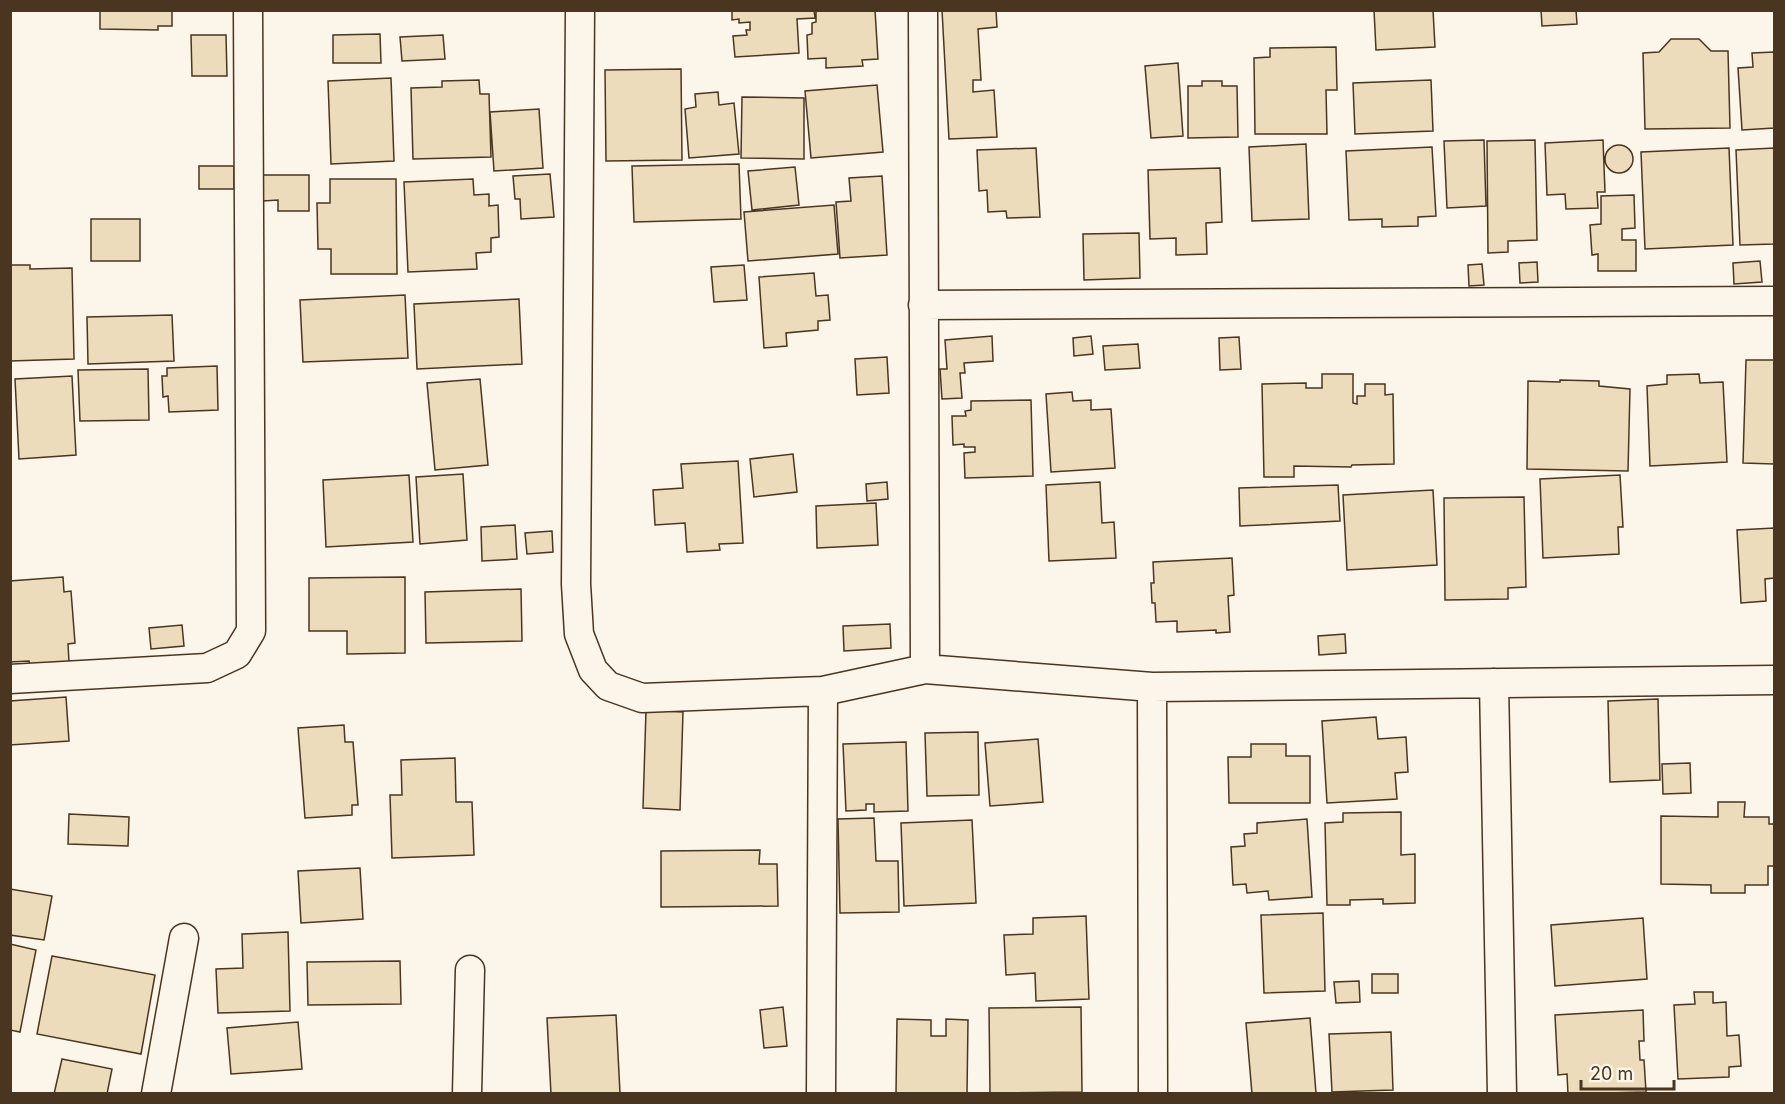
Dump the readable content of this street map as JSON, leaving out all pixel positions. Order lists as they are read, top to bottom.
{
  "scale_bar": "20 m"
}
